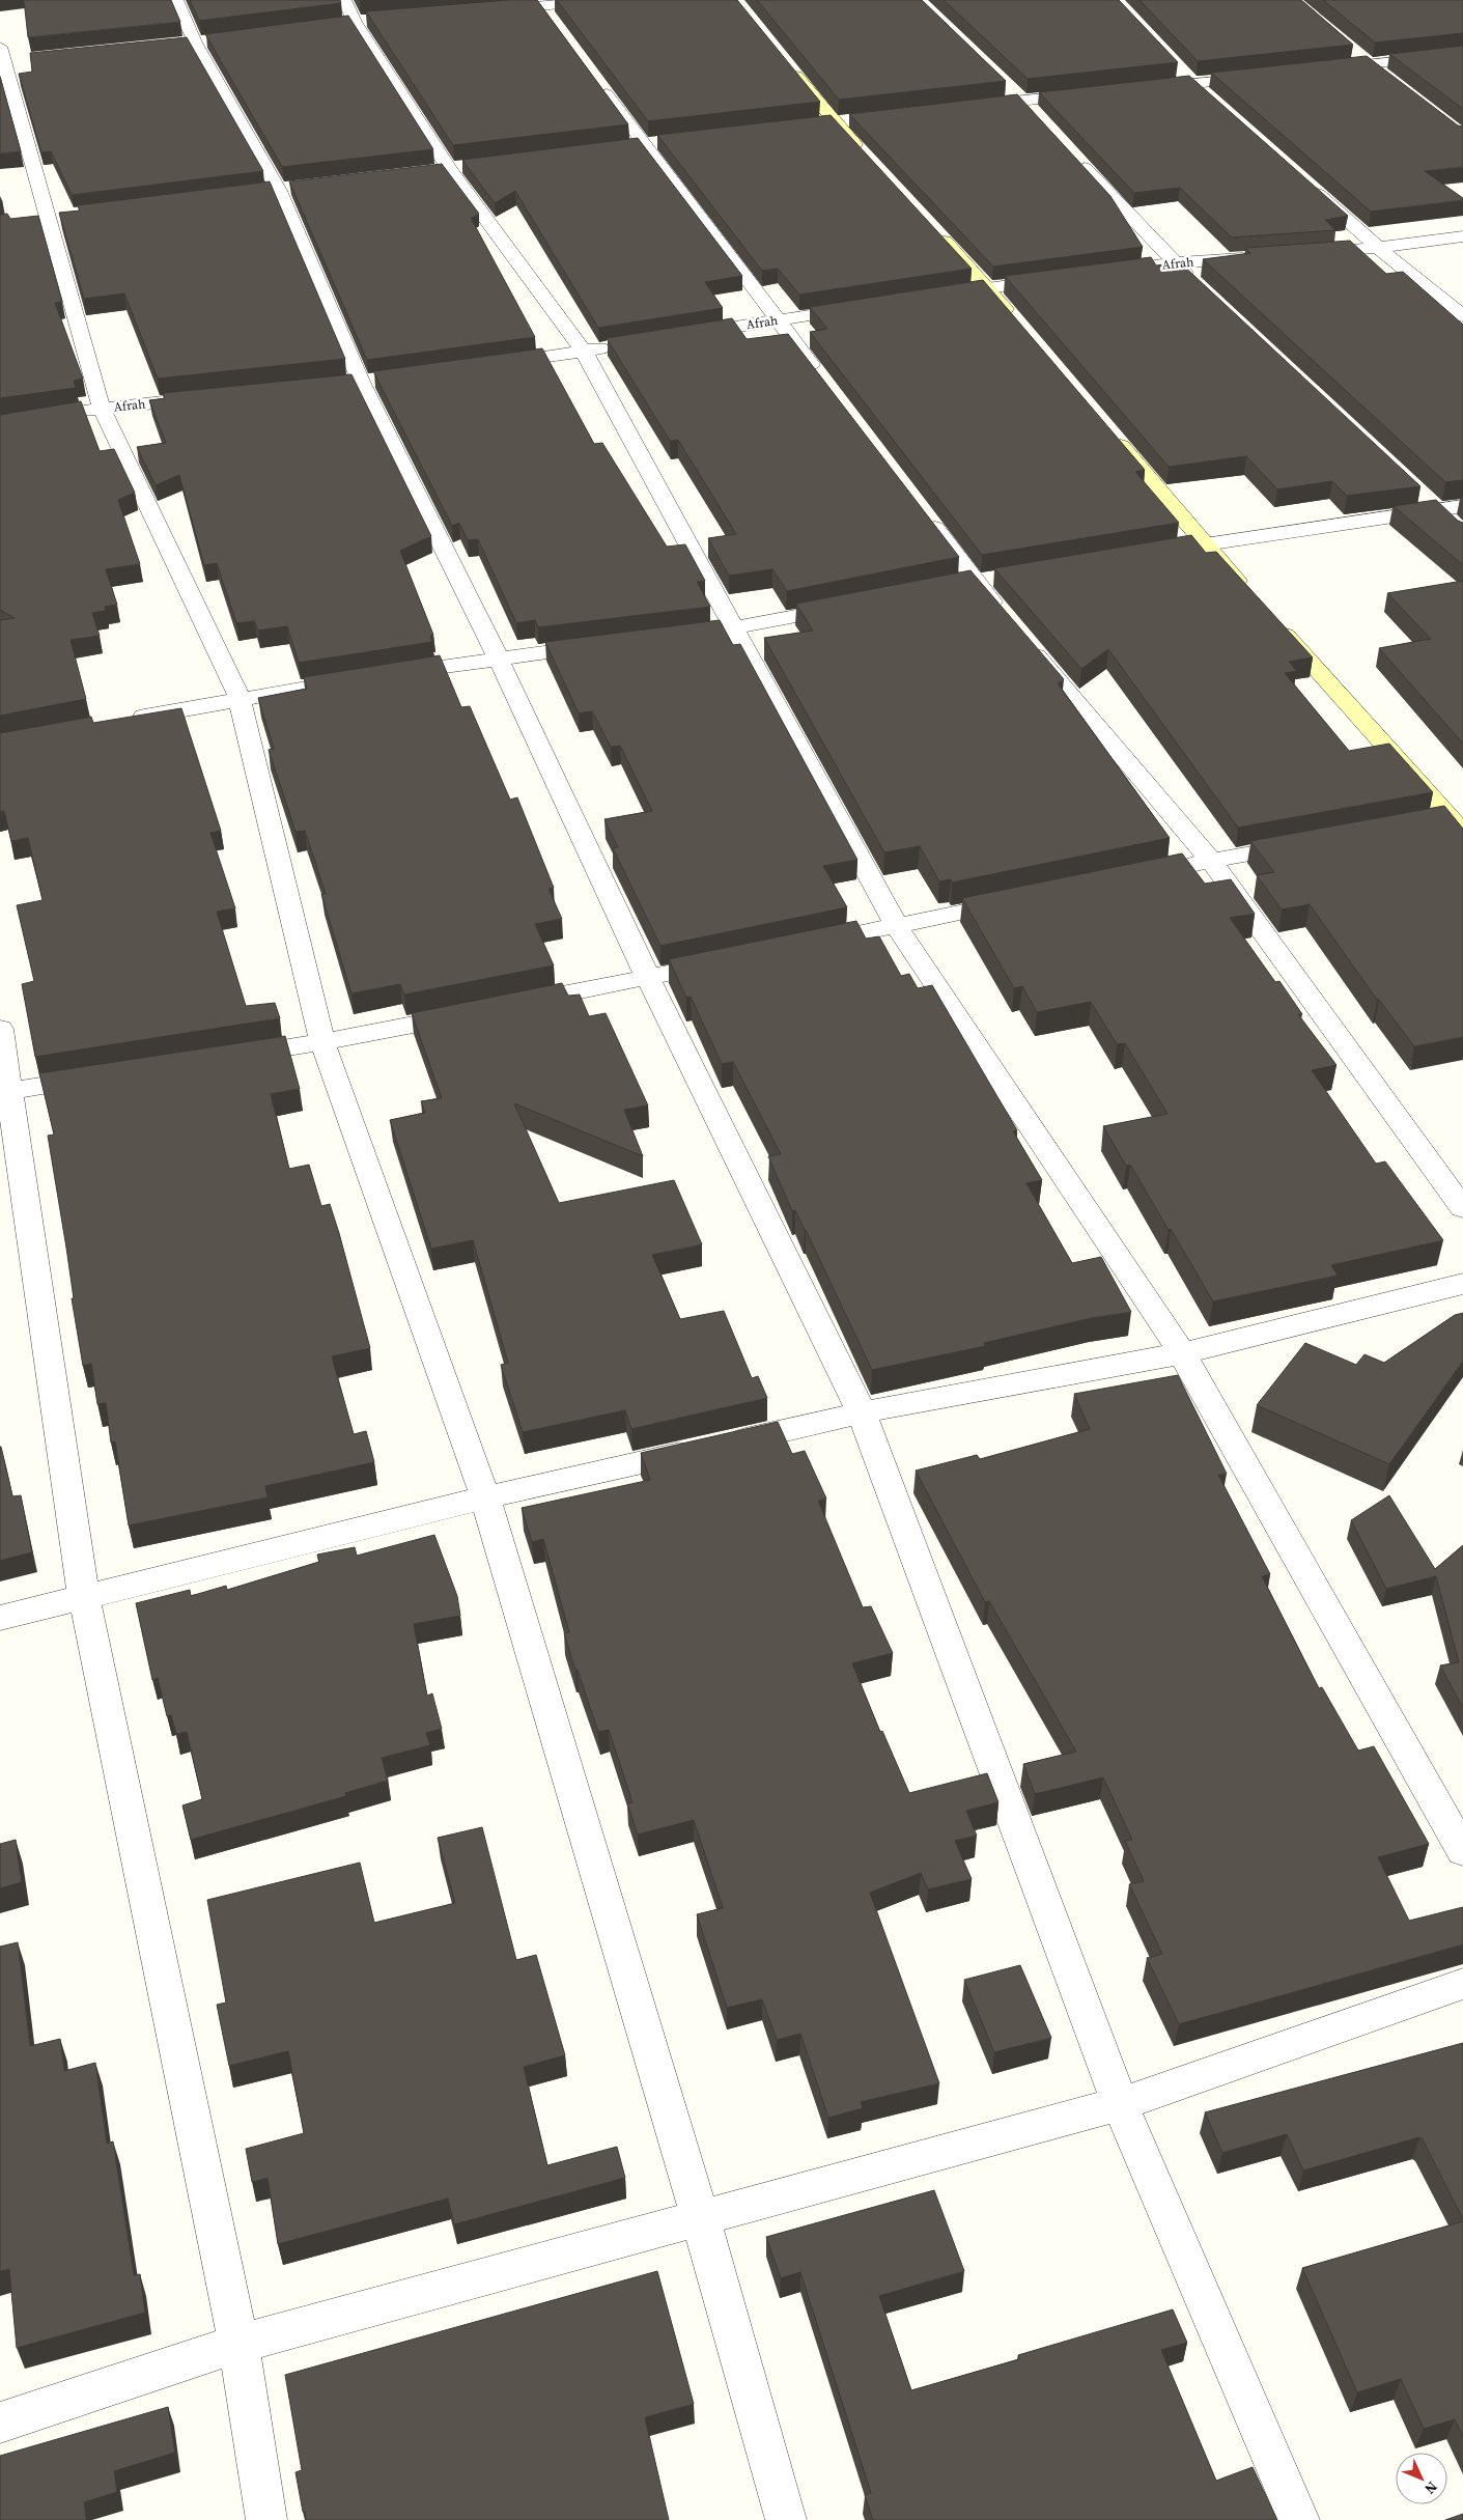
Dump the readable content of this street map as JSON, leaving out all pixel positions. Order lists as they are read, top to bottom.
{
  "streets": {
    "street": ["Afrah"]
  },
  "north": "bottom right"
}
